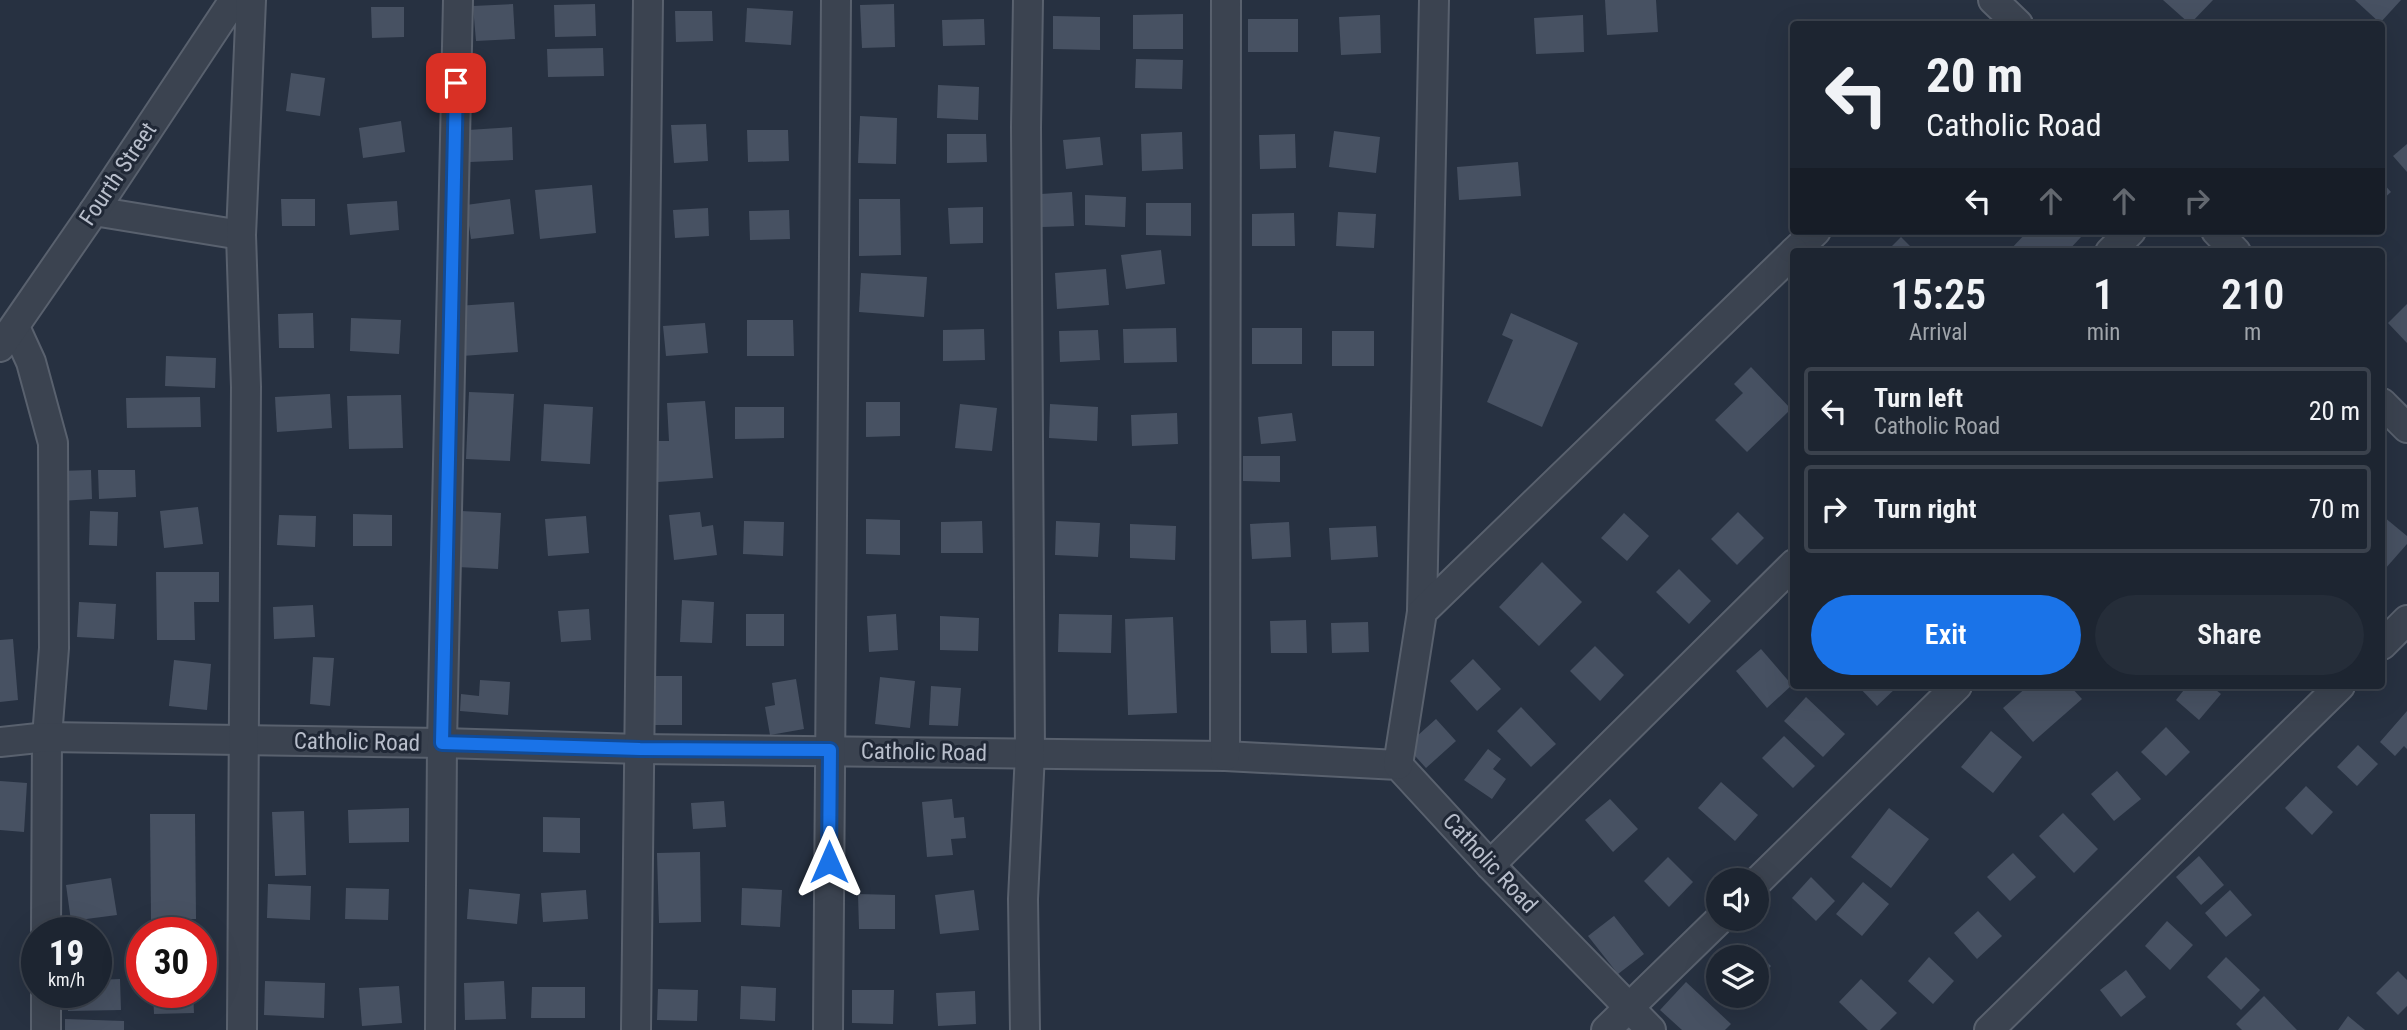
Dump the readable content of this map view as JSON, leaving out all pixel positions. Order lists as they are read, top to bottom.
{
  "streets": {
    "street": ["Fourth Street", "Catholic Road"]
  },
  "page": {
    "turn": ["20 m", "Catholic Road"],
    "eta": [
      "15:25",
      "Arrival",
      "1",
      "min",
      "210",
      "m"
    ],
    "list": [
      {
        "name": "Turn left",
        "note": "Catholic Road",
        "value": "20 m"
      },
      {
        "name": "Turn right",
        "value": "70 m"
      }
    ],
    "buttons": ["Exit", "Share"],
    "speed": "19 km/h",
    "limit": "30"
  }
}
